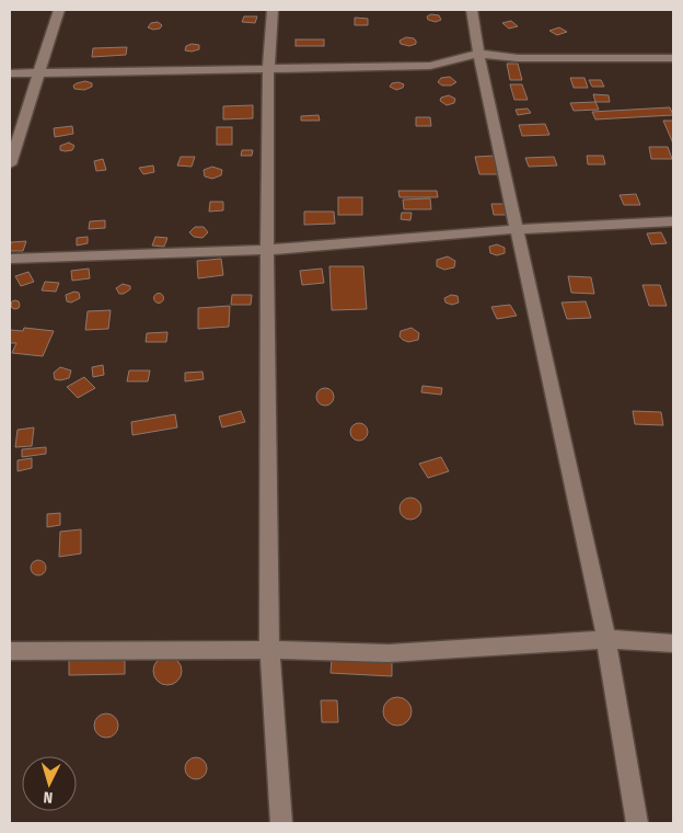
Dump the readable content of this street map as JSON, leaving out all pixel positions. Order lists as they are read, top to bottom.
{
  "north": "bottom"
}
